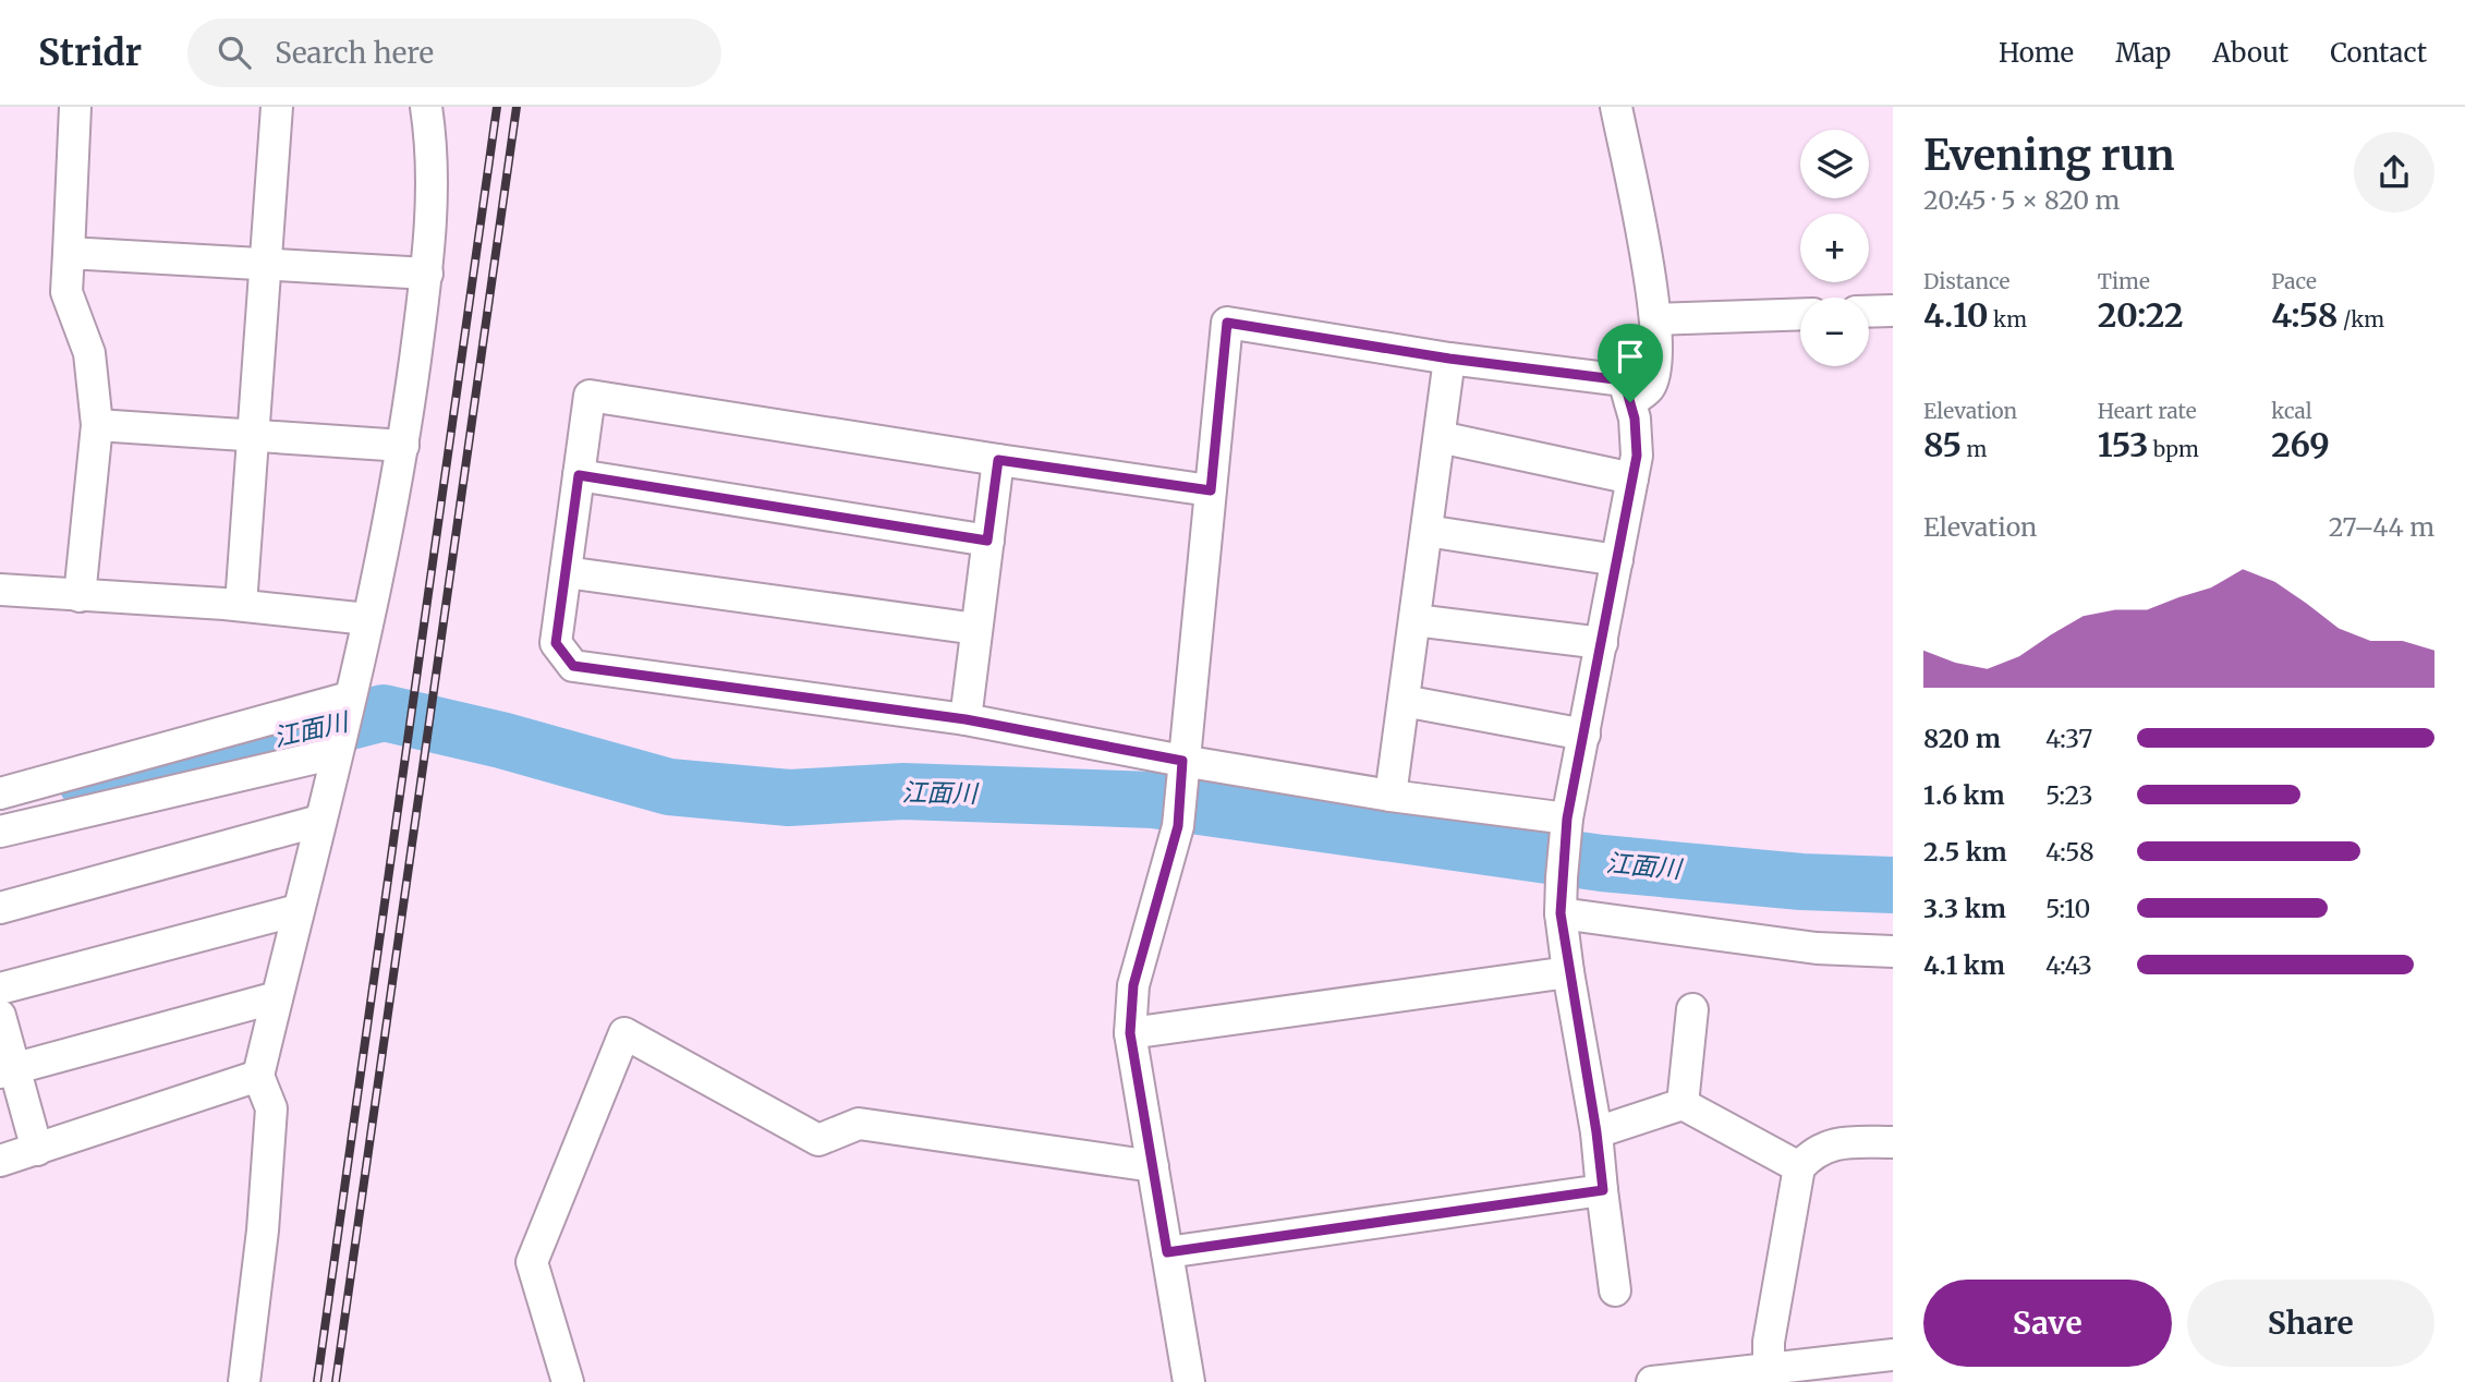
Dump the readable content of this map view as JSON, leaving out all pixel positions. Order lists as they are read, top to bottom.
{
  "water": ["江面川"],
  "page": {
    "header": "Stridr",
    "search": "Search here",
    "nav": [
      "Home",
      "Map",
      "About",
      "Contact"
    ],
    "heading": ["Evening run", "20:45 · 5 × 820 m"],
    "map_buttons": ["+", "−"],
    "stats": [
      ["Distance", "4.10 km"],
      ["Time", "20:22"],
      ["Pace", "4:58 /km"],
      ["Elevation", "85 m"],
      ["Heart rate", "153 bpm"],
      ["kcal", "269"]
    ],
    "chart": ["Elevation", "27–44 m"],
    "list": [
      {
        "name": "820 m",
        "note": "4:37"
      },
      {
        "name": "1.6 km",
        "note": "5:23"
      },
      {
        "name": "2.5 km",
        "note": "4:58"
      },
      {
        "name": "3.3 km",
        "note": "5:10"
      },
      {
        "name": "4.1 km",
        "note": "4:43"
      }
    ],
    "buttons": ["Save", "Share"]
  }
}
